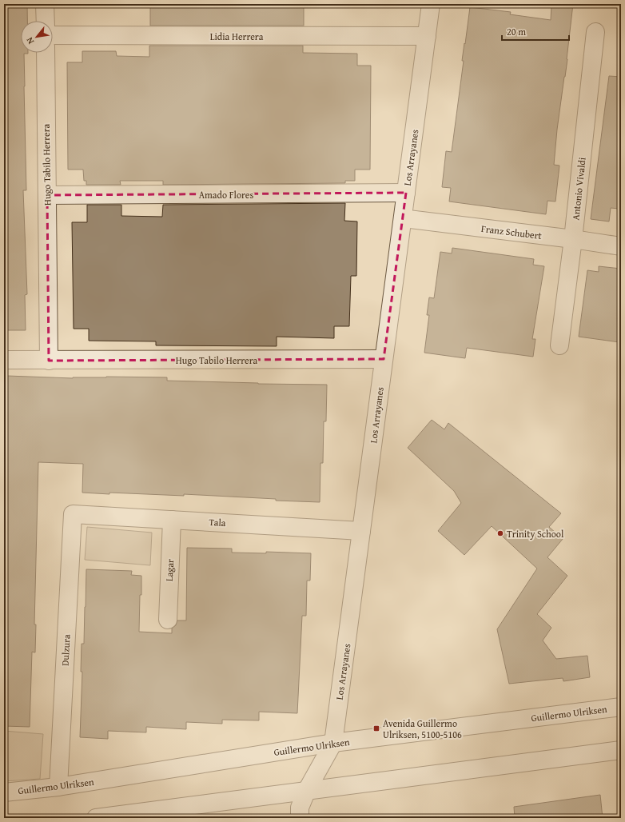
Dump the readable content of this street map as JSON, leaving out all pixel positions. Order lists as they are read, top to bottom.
{
  "streets": {
    "street": [
      "Lidia Herrera",
      "Los Arrayanes",
      "Hugo Tabilo Herrera",
      "Antonio Vivaldi",
      "Amado Flores",
      "Franz Schubert",
      "Tala",
      "Lagar",
      "Dulzura",
      "Guillermo Ulriksen"
    ]
  },
  "crossings": [
    ["Lidia Herrera", "Los Arrayanes"],
    ["Los Arrayanes", "Hugo Tabilo Herrera"],
    ["Los Arrayanes", "Amado Flores"],
    ["Los Arrayanes", "Franz Schubert"],
    ["Los Arrayanes", "Tala"],
    ["Los Arrayanes", "Guillermo Ulriksen"],
    ["Hugo Tabilo Herrera", "Amado Flores"],
    ["Antonio Vivaldi", "Franz Schubert"],
    ["Tala", "Lagar"],
    ["Tala", "Dulzura"],
    ["Dulzura", "Guillermo Ulriksen"]
  ],
  "places": {
    "other": ["Trinity School"],
    "transit": ["Avenida Guillermo Ulriksen, 5100-5106"]
  },
  "scale_bar": "20 m",
  "north": "bottom left"
}
